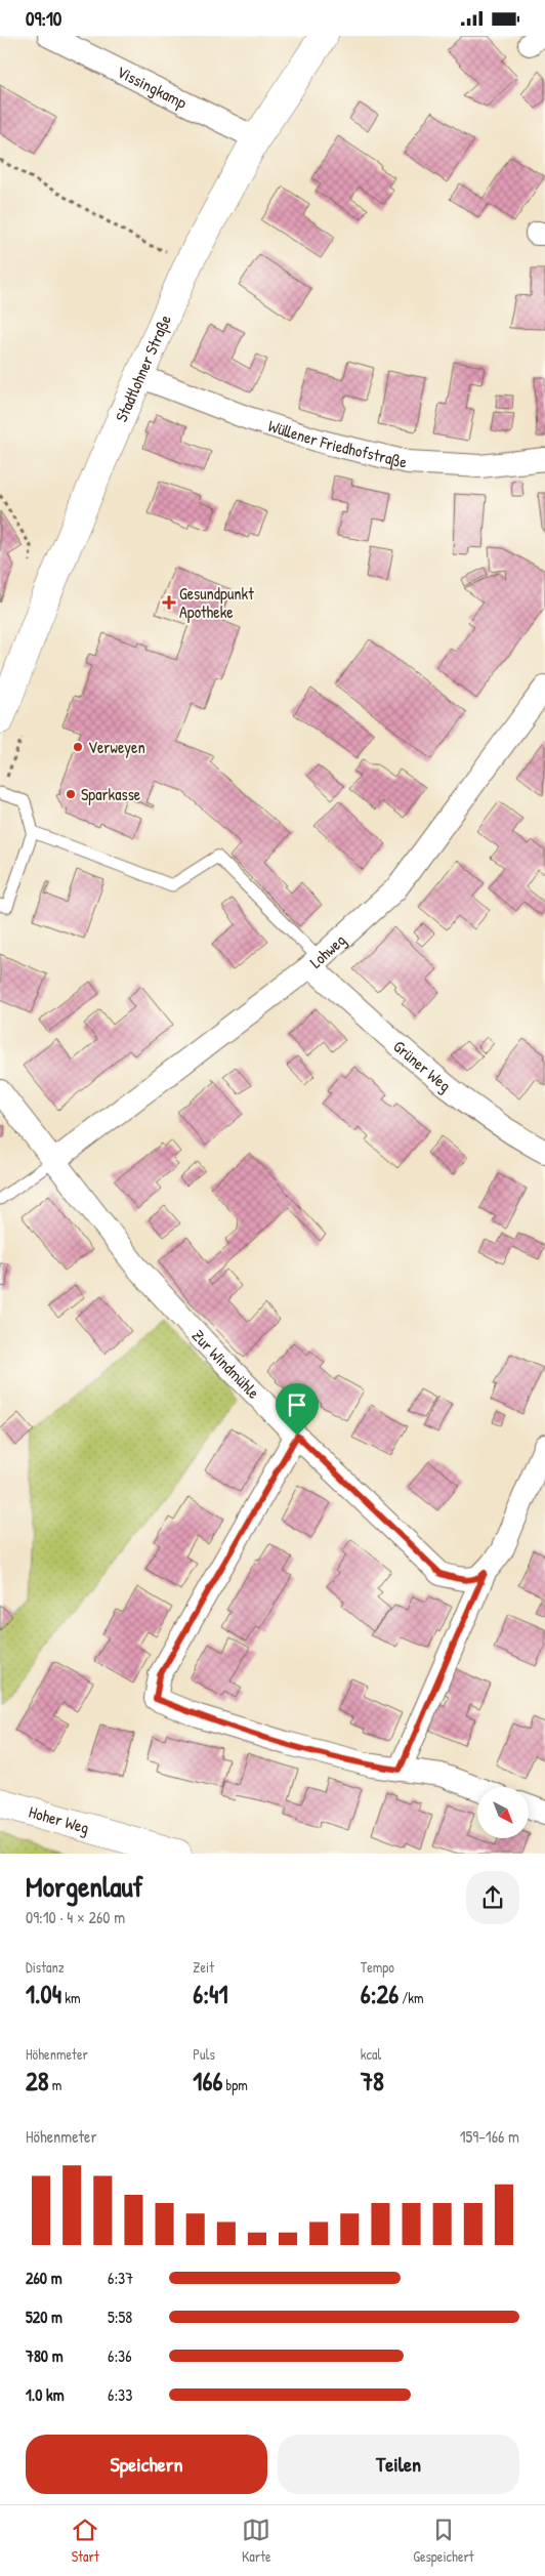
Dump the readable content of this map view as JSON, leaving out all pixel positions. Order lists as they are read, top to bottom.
{
  "streets": {
    "main road": ["Stadtlohner Straße", "Hoher Weg"],
    "street": [
      "Vissingkamp",
      "Wüllener Friedhofstraße",
      "Lohweg",
      "Grüner Weg",
      "Zur Windmühle"
    ]
  },
  "crossings": [
    ["Vissingkamp", "Stadtlohner Straße"],
    ["Stadtlohner Straße", "Wüllener Friedhofstraße"],
    ["Lohweg", "Grüner Weg"],
    ["Lohweg", "Zur Windmühle"]
  ],
  "places": {
    "health": ["Gesundpunkt Apotheke"],
    "other": ["Verweyen", "Sparkasse"]
  },
  "north": "bottom right",
  "page": {
    "status": "09:10",
    "heading": ["Morgenlauf", "09:10 · 4 × 260 m"],
    "stats": [
      ["Distanz", "1.04 km"],
      ["Zeit", "6:41"],
      ["Tempo", "6:26 /km"],
      ["Höhenmeter", "28 m"],
      ["Puls", "166 bpm"],
      ["kcal", "78"]
    ],
    "chart": ["Höhenmeter", "159–166 m"],
    "list": [
      {
        "name": "260 m",
        "note": "6:37"
      },
      {
        "name": "520 m",
        "note": "5:58"
      },
      {
        "name": "780 m",
        "note": "6:36"
      },
      {
        "name": "1.0 km",
        "note": "6:33"
      }
    ],
    "buttons": ["Speichern", "Teilen"],
    "tabs": ["Start", "Karte", "Gespeichert"]
  }
}
